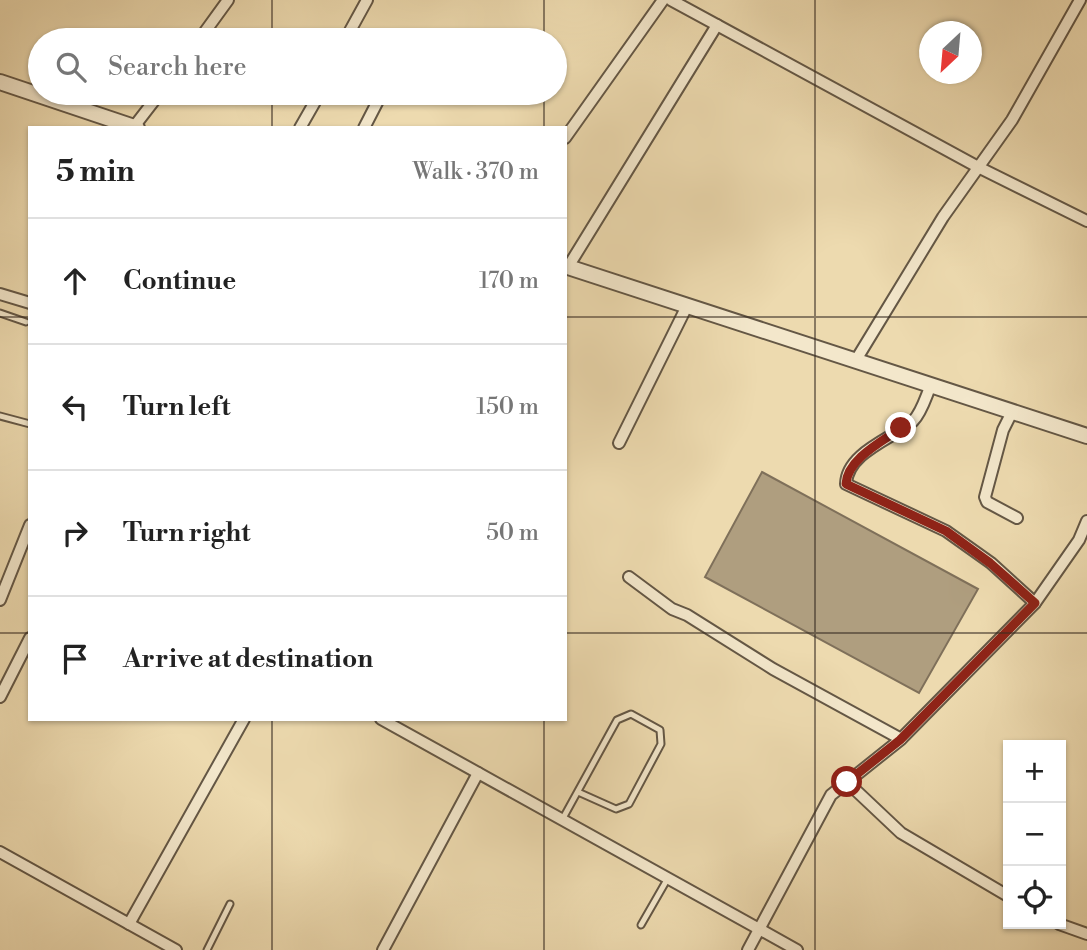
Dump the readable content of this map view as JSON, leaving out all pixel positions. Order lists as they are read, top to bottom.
{
  "north": "bottom left",
  "page": {
    "search": "Search here",
    "heading": ["5 min", "Walk · 370 m"],
    "list": [
      ["Continue", "170 m"],
      ["Turn left", "150 m"],
      ["Turn right", "50 m"],
      "Arrive at destination"
    ],
    "map_buttons": ["+", "−"]
  }
}
